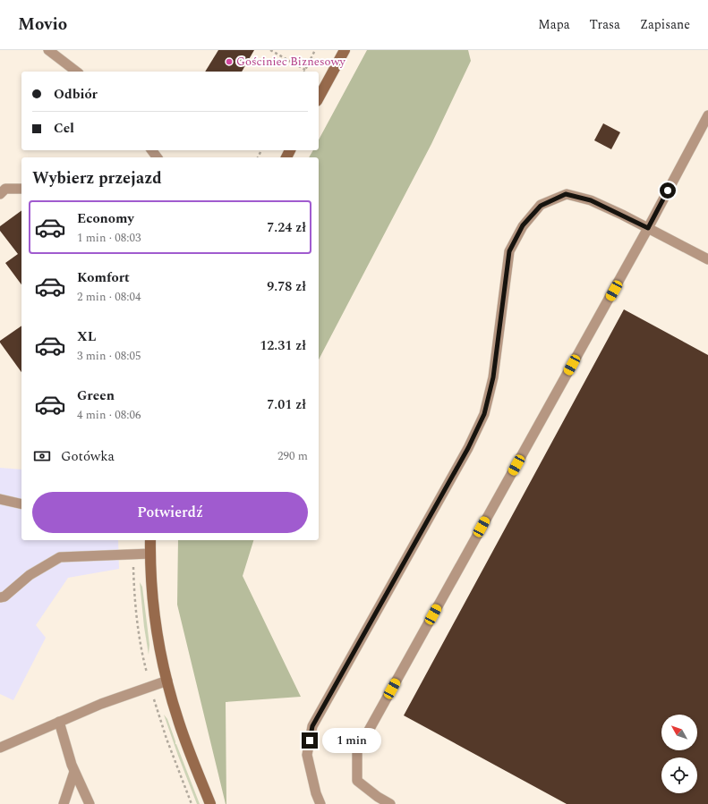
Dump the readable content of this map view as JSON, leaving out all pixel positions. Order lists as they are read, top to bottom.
{
  "places": ["Gościniec Biznesowy"],
  "north": "top left",
  "page": {
    "header": "Movio",
    "nav": ["Mapa", "Trasa", "Zapisane"],
    "banner": ["Odbiór", "Cel"],
    "heading": "Wybierz przejazd",
    "list": [
      {
        "name": "Economy",
        "note": "1 min · 08:03",
        "value": "7.24 zł"
      },
      {
        "name": "Komfort",
        "note": "2 min · 08:04",
        "value": "9.78 zł"
      },
      {
        "name": "XL",
        "note": "3 min · 08:05",
        "value": "12.31 zł"
      },
      {
        "name": "Green",
        "note": "4 min · 08:06",
        "value": "7.01 zł"
      }
    ],
    "pay": ["Gotówka", "290 m"],
    "buttons": "Potwierdź",
    "bubble": "1 min"
  }
}
